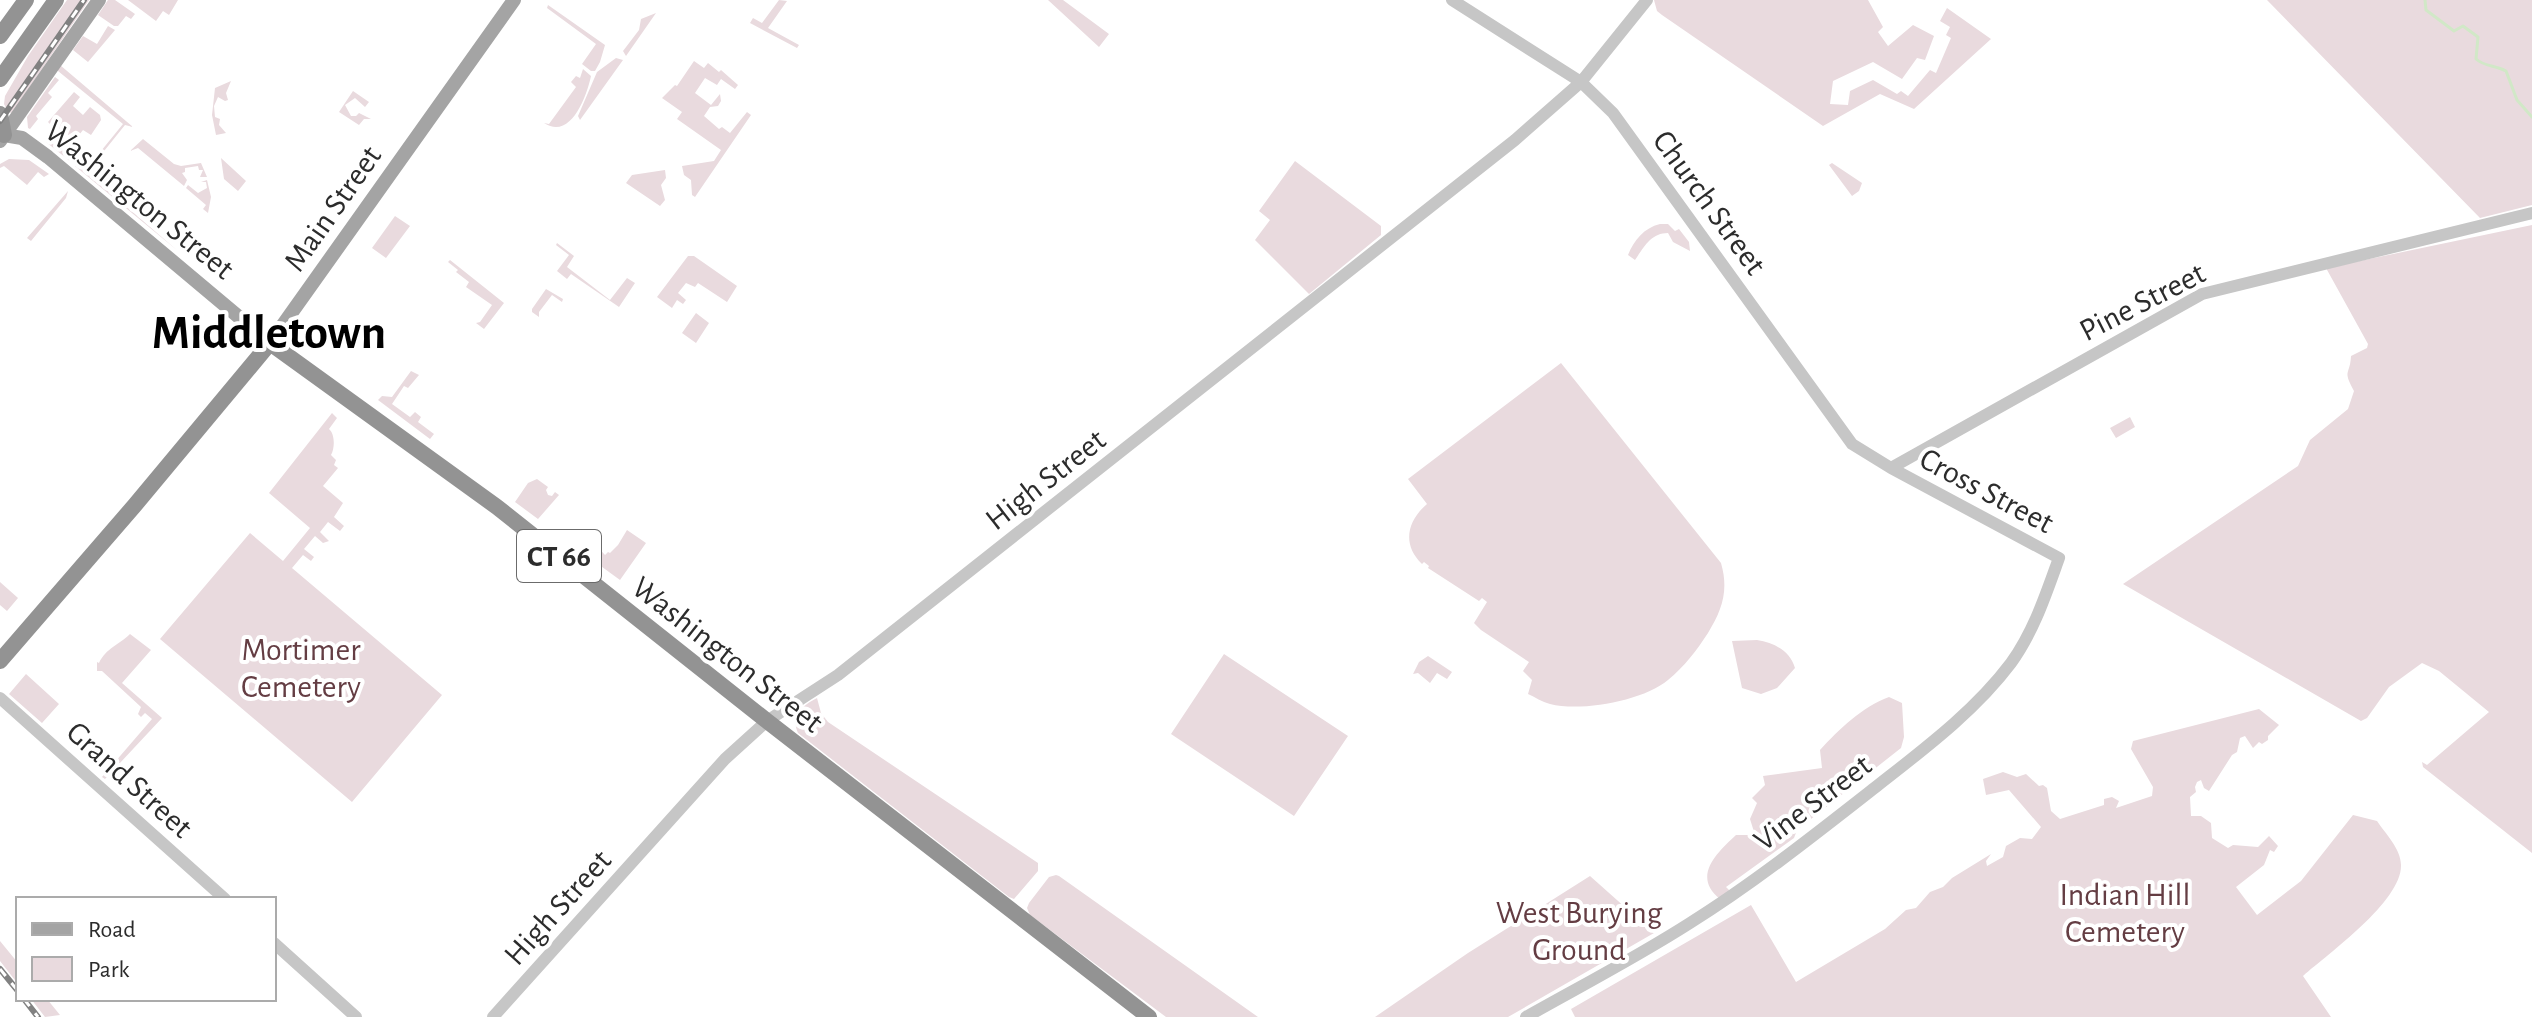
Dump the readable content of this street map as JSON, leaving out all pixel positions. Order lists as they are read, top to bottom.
{
  "streets": {
    "highway": ["Washington Street", "Main Street", "CT 66"],
    "street": [
      "Church Street",
      "Pine Street",
      "High Street",
      "Cross Street",
      "Grand Street",
      "Vine Street"
    ]
  },
  "crossings": [
    ["Washington Street", "Main Street"],
    ["Washington Street", "High Street"],
    ["Church Street", "Pine Street"],
    ["Church Street", "High Street"],
    ["Church Street", "Cross Street"],
    ["Pine Street", "Cross Street"],
    ["Cross Street", "Vine Street"]
  ],
  "districts": ["Middletown"],
  "parks": ["Mortimer Cemetery", "Indian Hill Cemetery", "West Burying Ground"],
  "legend": ["Road", "Park"]
}
